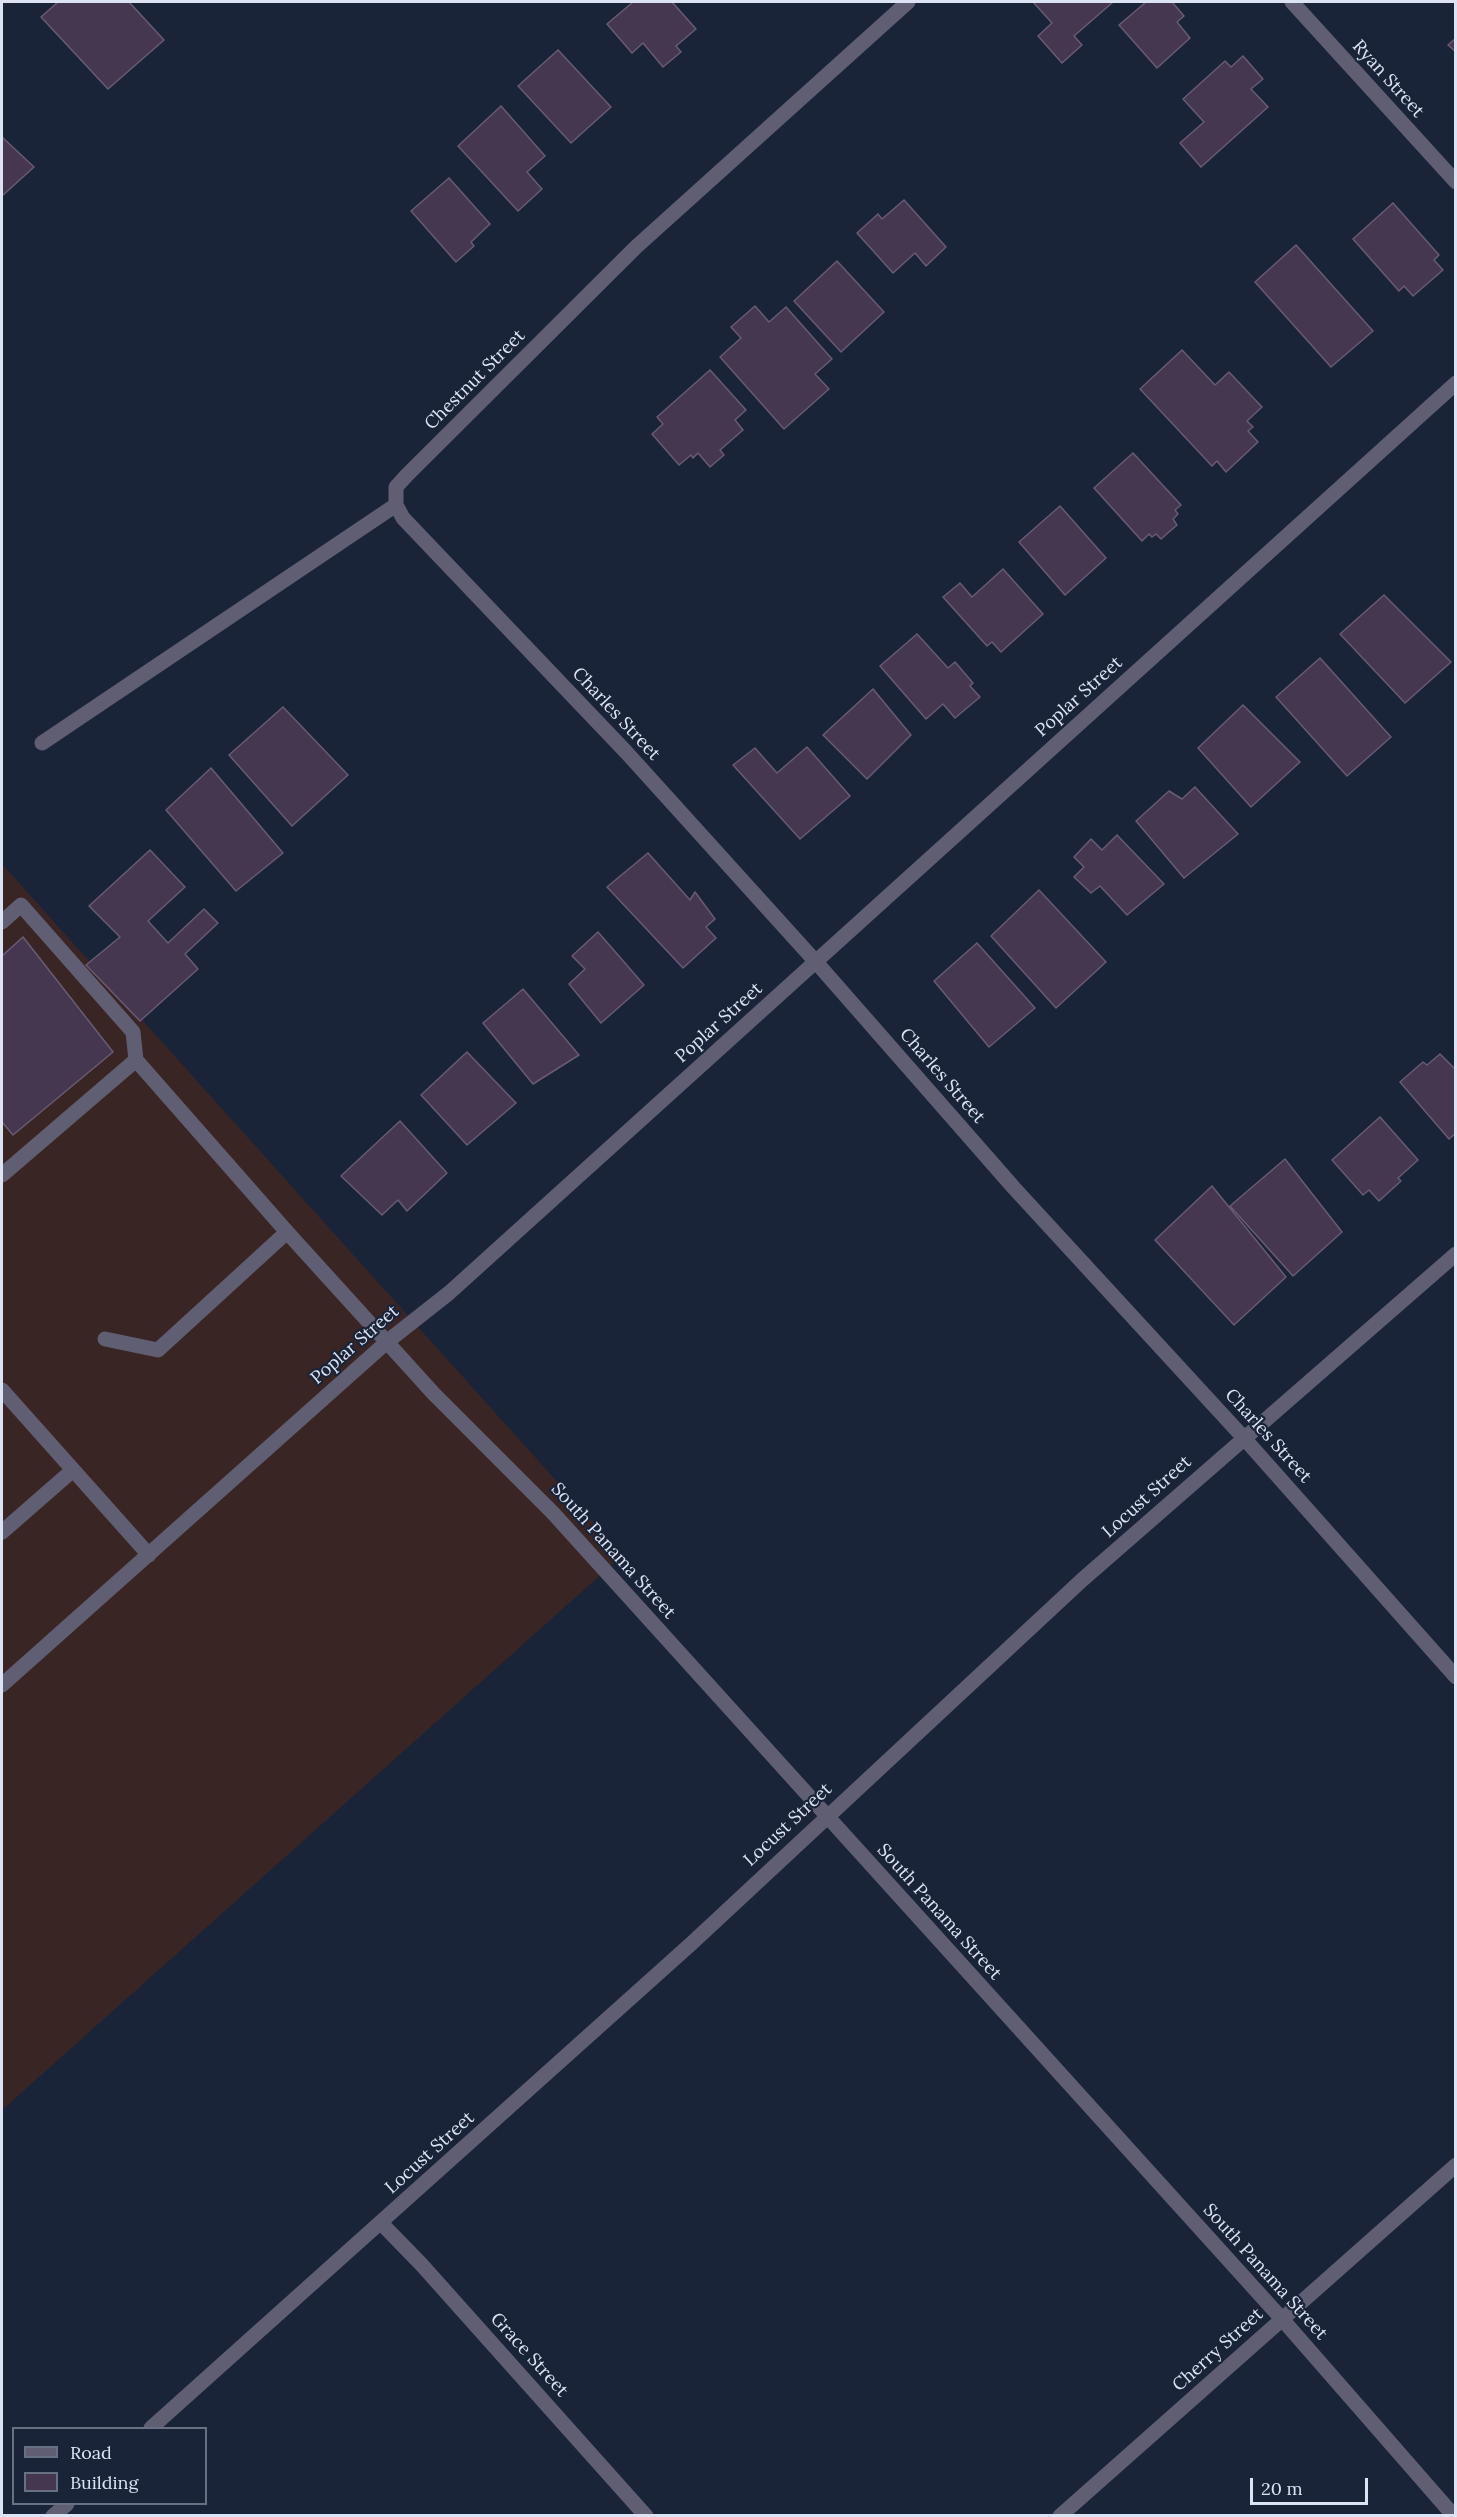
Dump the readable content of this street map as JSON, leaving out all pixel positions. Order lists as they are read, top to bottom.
{
  "streets": {
    "street": [
      "Ryan Street",
      "Chestnut Street",
      "Poplar Street",
      "Charles Street",
      "Locust Street",
      "South Panama Street",
      "Cherry Street",
      "Grace Street"
    ]
  },
  "crossings": [
    ["Chestnut Street", "Charles Street"],
    ["Poplar Street", "Charles Street"],
    ["Poplar Street", "South Panama Street"],
    ["Charles Street", "Locust Street"],
    ["Locust Street", "South Panama Street"],
    ["Locust Street", "Grace Street"],
    ["South Panama Street", "Cherry Street"]
  ],
  "legend": ["Road", "Building"],
  "scale_bar": "20 m"
}
